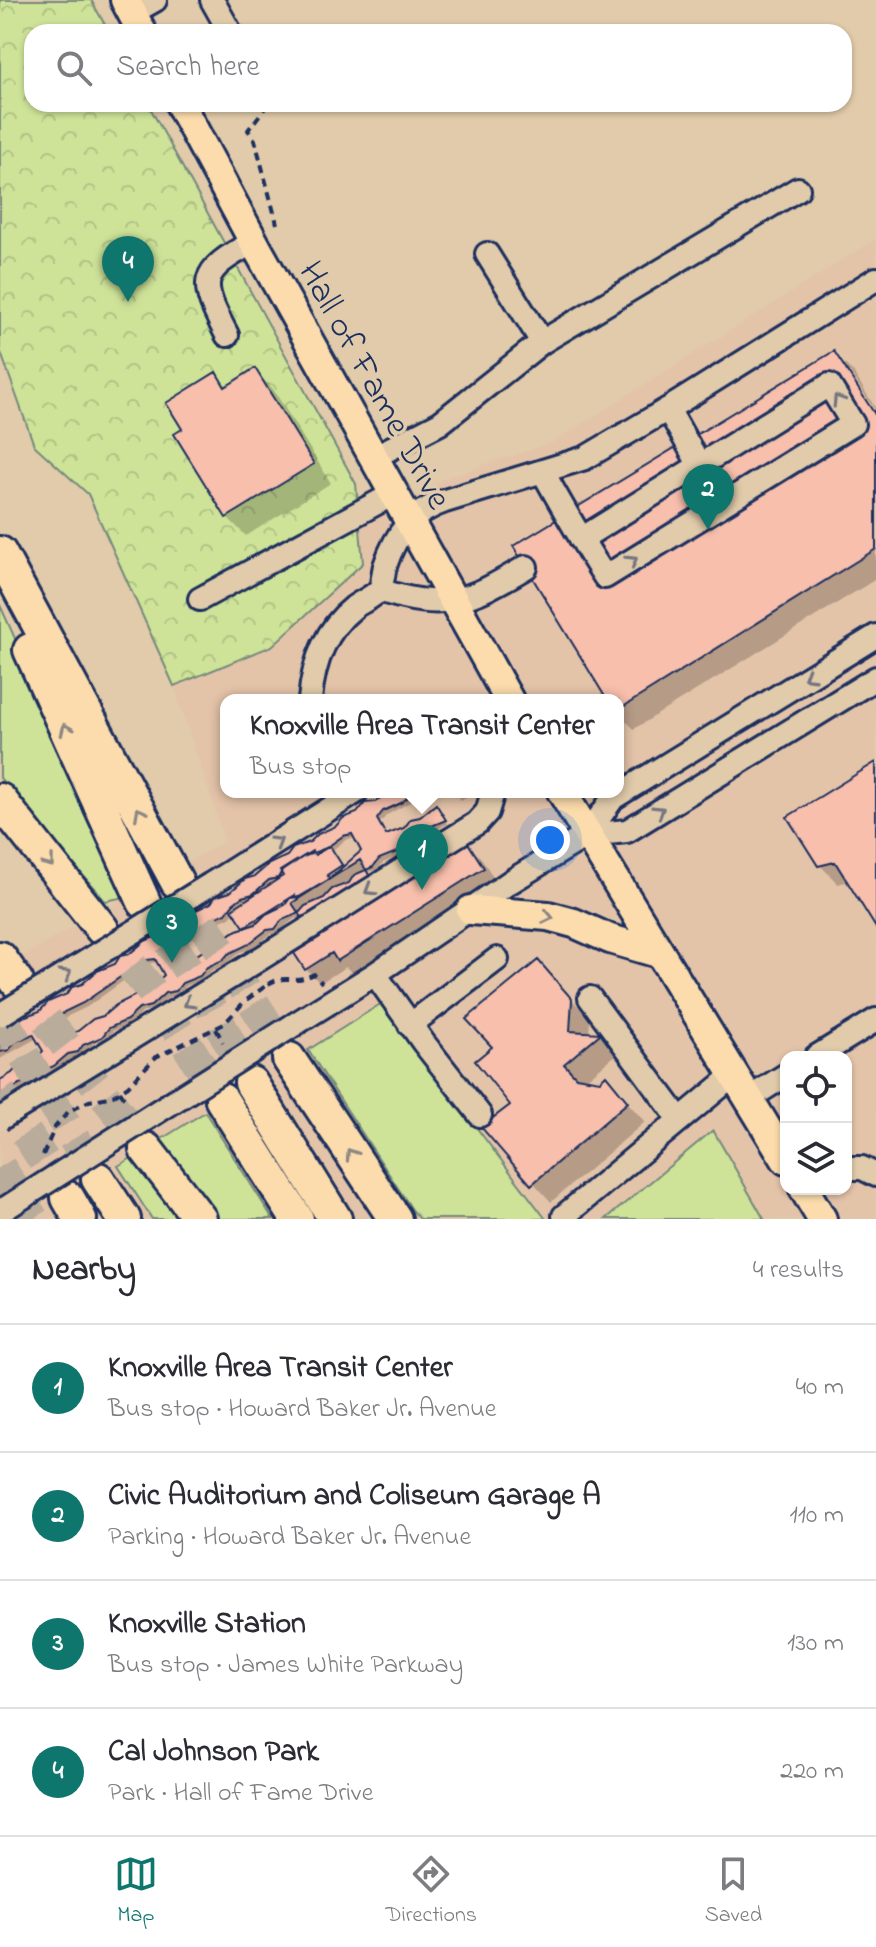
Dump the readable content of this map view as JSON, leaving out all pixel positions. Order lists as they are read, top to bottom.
{
  "streets": {
    "main road": ["Hall of Fame Drive"]
  },
  "page": {
    "search": "Search here",
    "pins": [
      "4",
      "2",
      "1",
      "3"
    ],
    "popup": ["Knoxville Area Transit Center", "Bus stop"],
    "heading": ["Nearby", "4 results"],
    "list": [
      {
        "mark": "1",
        "name": "Knoxville Area Transit Center",
        "note": "Bus stop · Howard Baker Jr. Avenue",
        "value": "40 m"
      },
      {
        "mark": "2",
        "name": "Civic Auditorium and Coliseum Garage A",
        "note": "Parking · Howard Baker Jr. Avenue",
        "value": "110 m"
      },
      {
        "mark": "3",
        "name": "Knoxville Station",
        "note": "Bus stop · James White Parkway",
        "value": "130 m"
      },
      {
        "mark": "4",
        "name": "Cal Johnson Park",
        "note": "Park · Hall of Fame Drive",
        "value": "220 m"
      }
    ],
    "nav": ["Map", "Directions", "Saved"]
  }
}
